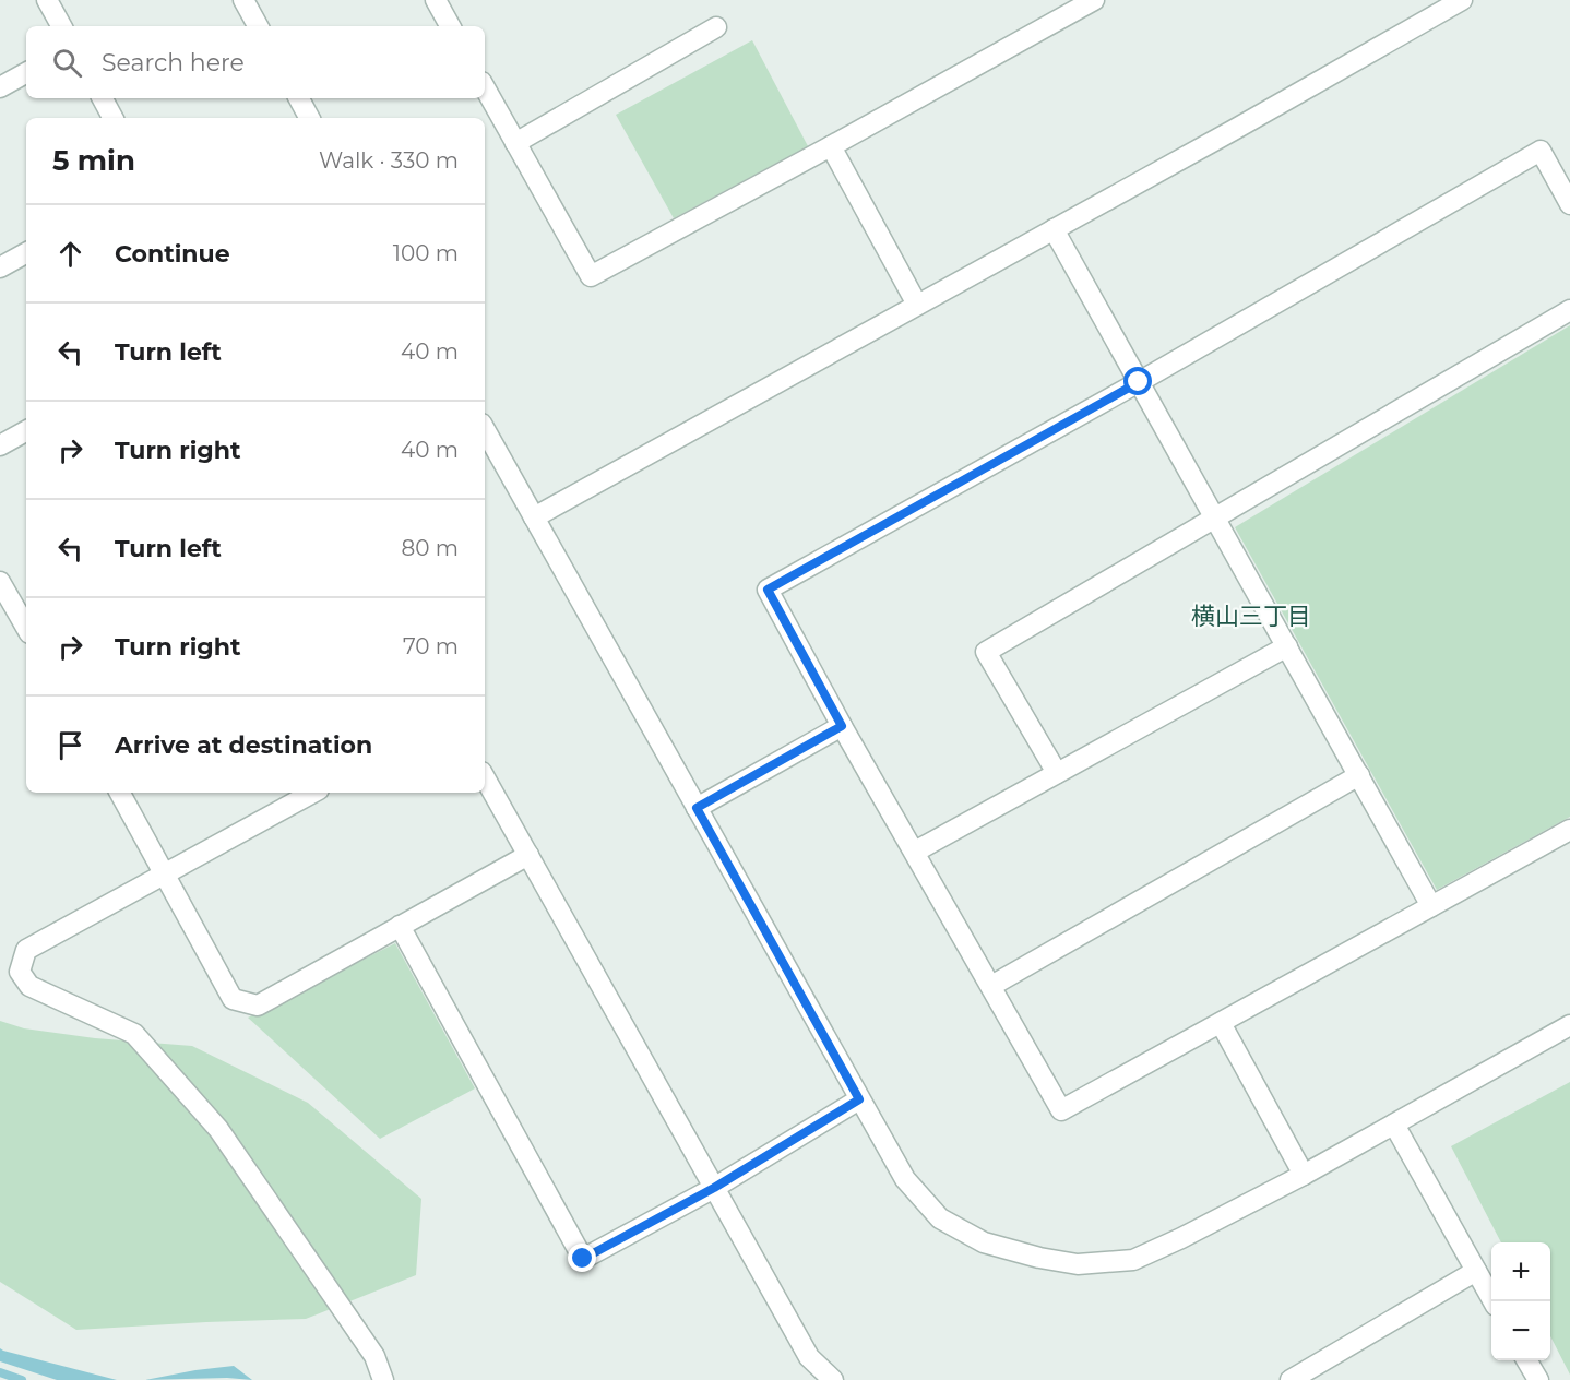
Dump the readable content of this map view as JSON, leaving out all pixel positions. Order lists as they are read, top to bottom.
{
  "districts": ["横山三丁目"],
  "page": {
    "search": "Search here",
    "heading": ["5 min", "Walk · 330 m"],
    "list": [
      ["Continue", "100 m"],
      ["Turn left", "40 m"],
      ["Turn right", "40 m"],
      ["Turn left", "80 m"],
      ["Turn right", "70 m"],
      "Arrive at destination"
    ],
    "map_buttons": ["+", "−"]
  }
}
